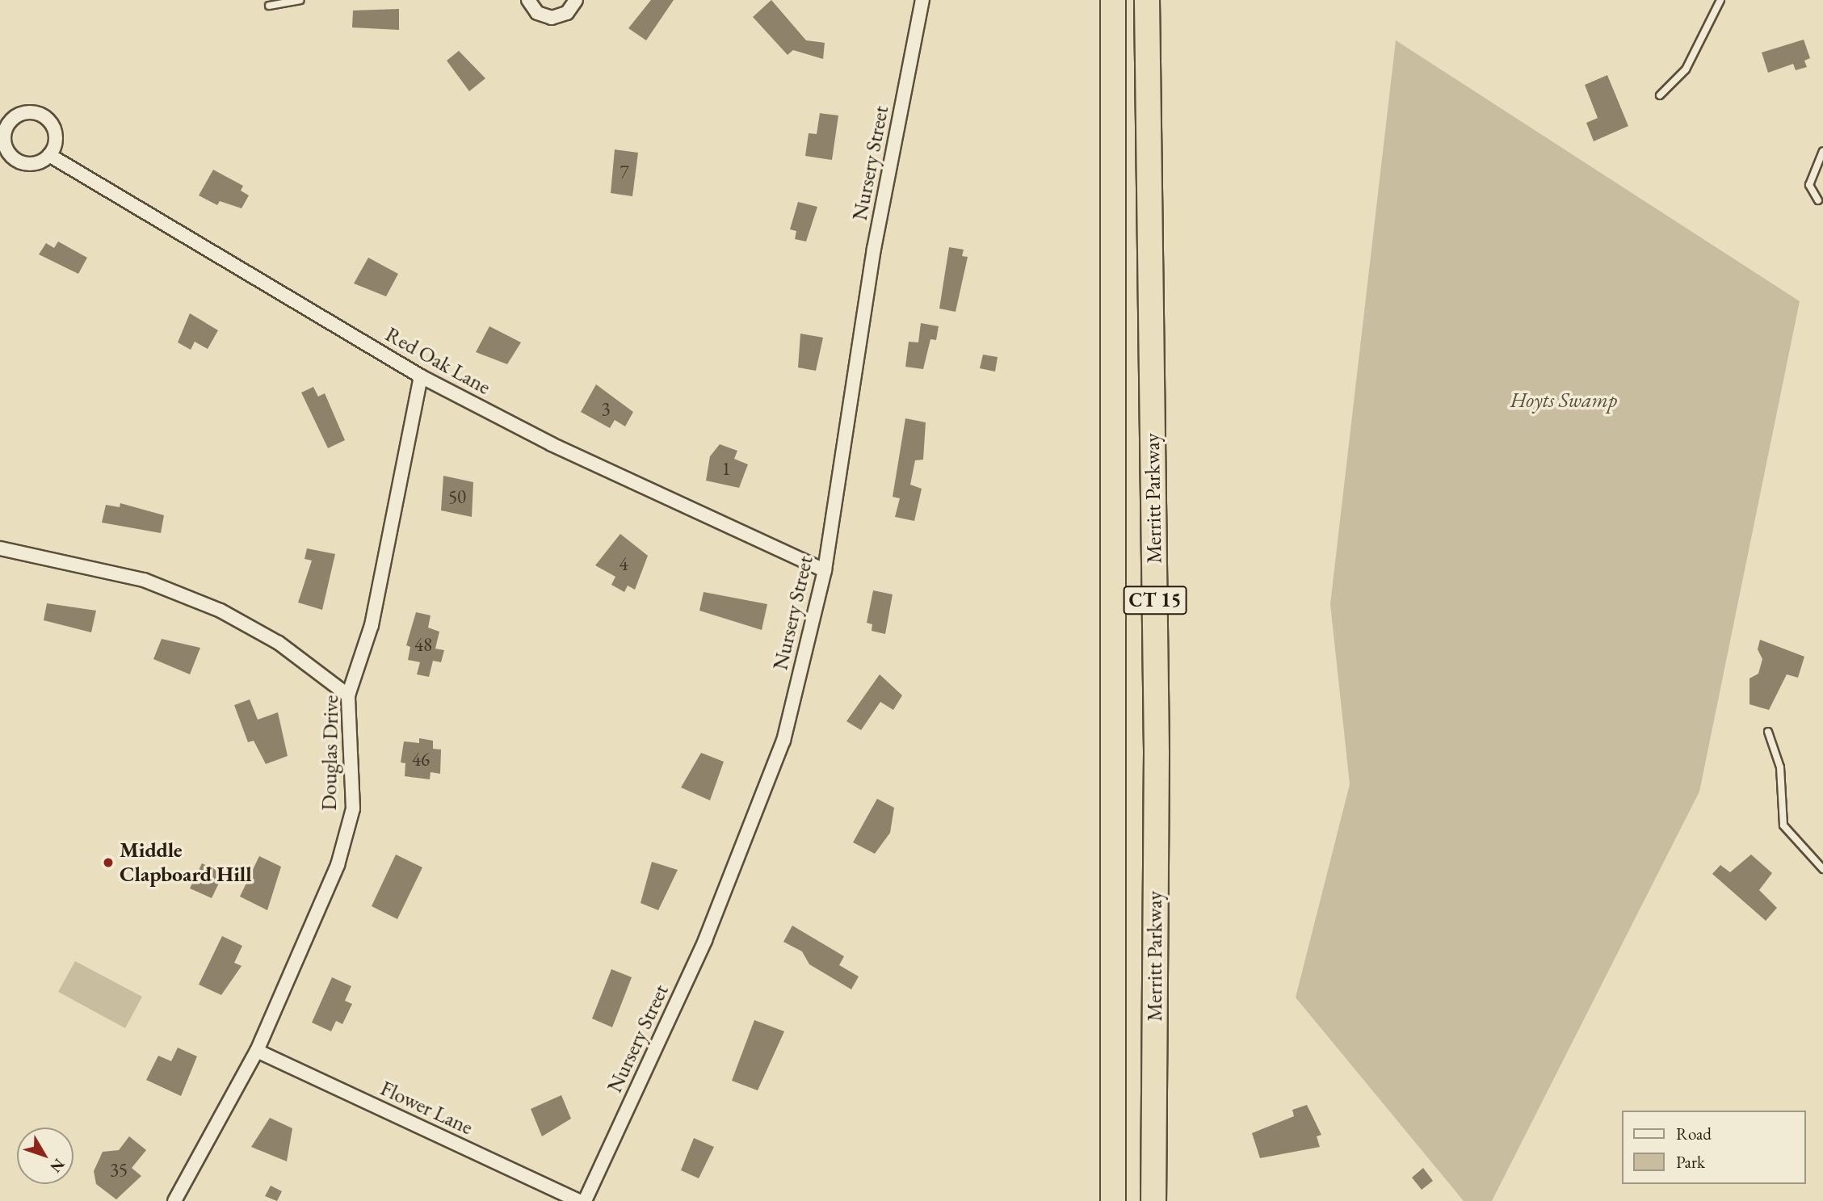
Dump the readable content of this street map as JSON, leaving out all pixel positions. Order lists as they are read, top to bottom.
{
  "streets": {
    "highway": ["Merritt Parkway", "CT 15"],
    "street": [
      "Nursery Street",
      "Red Oak Lane",
      "Douglas Drive",
      "Flower Lane"
    ]
  },
  "crossings": [
    ["Nursery Street", "Red Oak Lane"],
    ["Red Oak Lane", "Douglas Drive"],
    ["Douglas Drive", "Flower Lane"]
  ],
  "parks": ["Hoyts Swamp"],
  "places": ["Middle Clapboard Hill"],
  "house_numbers": [
    "7",
    "3",
    "1",
    "50",
    "4",
    "48",
    "46",
    "35"
  ],
  "legend": ["Road", "Park"],
  "north": "bottom right"
}
